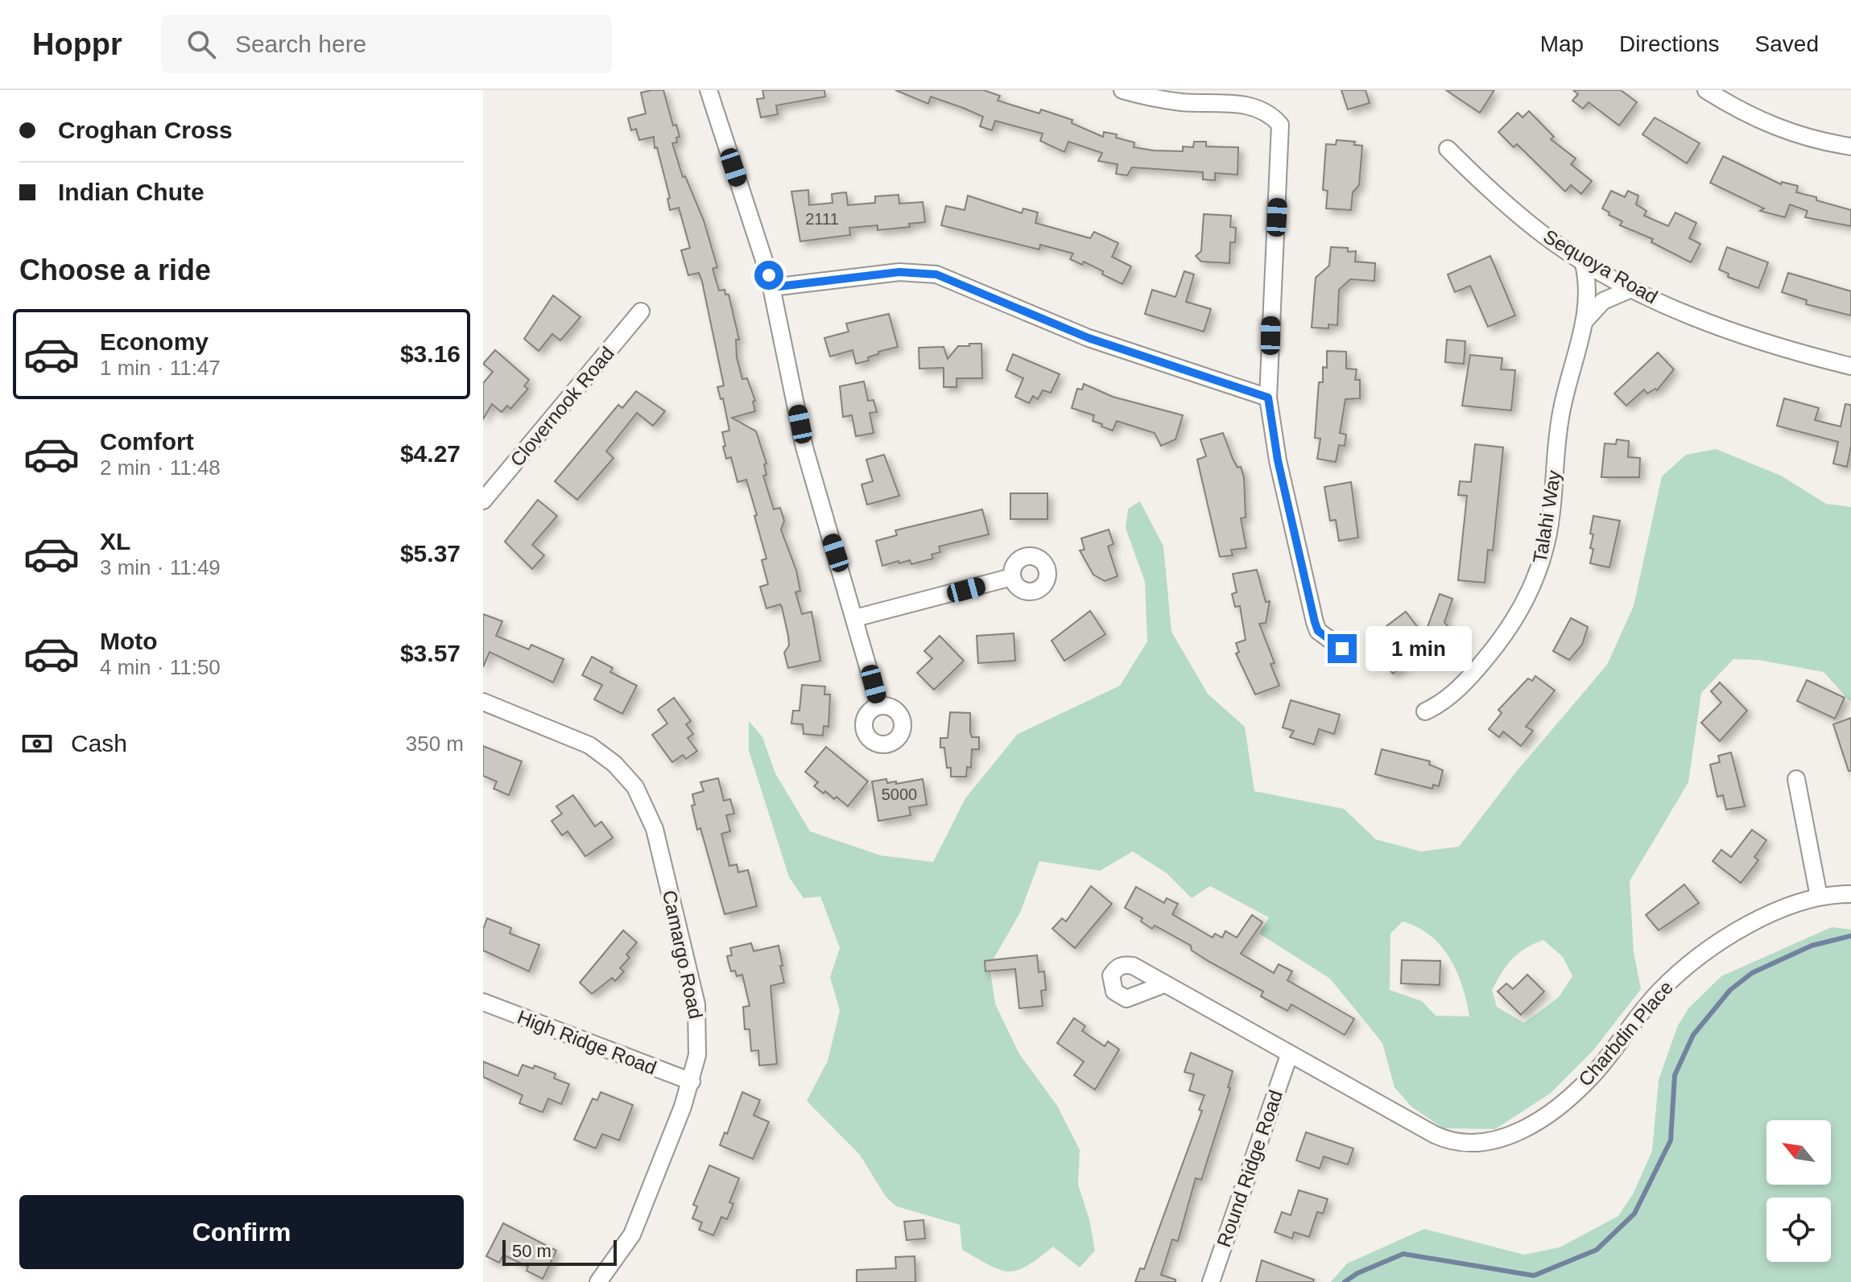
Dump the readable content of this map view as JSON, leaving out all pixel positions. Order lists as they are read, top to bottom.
{
  "streets": {
    "street": [
      "Sequoya Road",
      "Clovernook Road",
      "Talahi Way",
      "Camargo Road",
      "Charbdin Place",
      "High Ridge Road",
      "Round Ridge Road"
    ]
  },
  "crossings": [
    ["Sequoya Road", "Talahi Way"],
    ["Camargo Road", "High Ridge Road"],
    ["Charbdin Place", "Round Ridge Road"]
  ],
  "house_numbers": ["2111", "5000"],
  "scale_bar": "50 m",
  "north": "top left",
  "page": {
    "header": "Hoppr",
    "search": "Search here",
    "nav": ["Map", "Directions", "Saved"],
    "banner": ["Croghan Cross", "Indian Chute"],
    "heading": "Choose a ride",
    "list": [
      {
        "name": "Economy",
        "note": "1 min · 11:47",
        "value": "$3.16"
      },
      {
        "name": "Comfort",
        "note": "2 min · 11:48",
        "value": "$4.27"
      },
      {
        "name": "XL",
        "note": "3 min · 11:49",
        "value": "$5.37"
      },
      {
        "name": "Moto",
        "note": "4 min · 11:50",
        "value": "$3.57"
      }
    ],
    "bubble": "1 min",
    "pay": ["Cash", "350 m"],
    "buttons": "Confirm",
    "scale": "50 m"
  }
}
